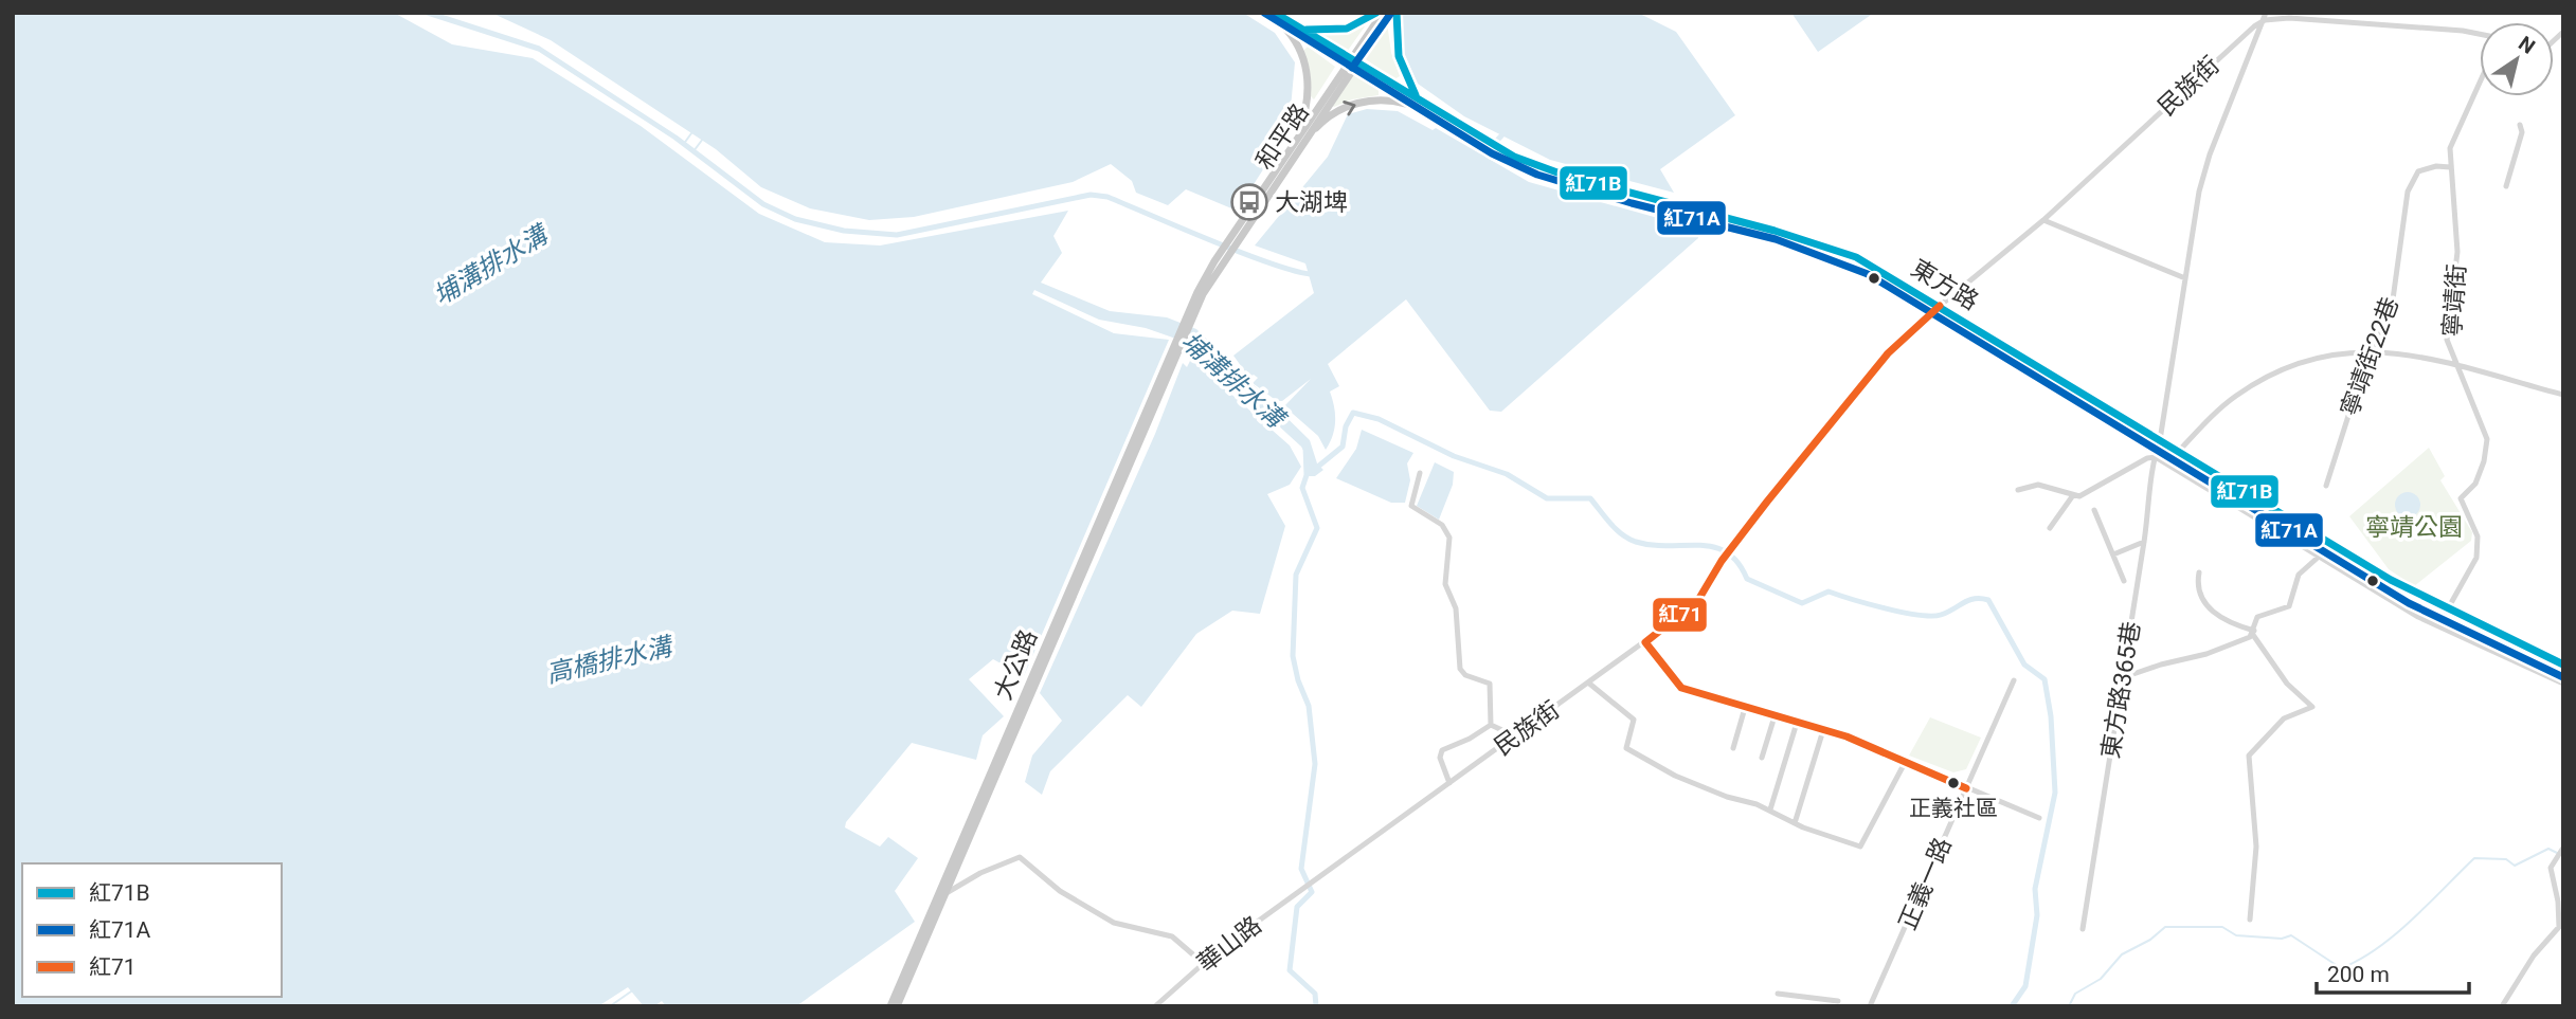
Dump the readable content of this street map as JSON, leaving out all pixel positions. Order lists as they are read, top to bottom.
{
  "streets": {
    "main road": ["和平路", "東方路", "大公路"],
    "street": [
      "民族街",
      "寧靖街",
      "寧靖街22巷",
      "東方路365巷",
      "正義一路",
      "華山路"
    ]
  },
  "crossings": [
    ["民族街", "東方路"],
    ["民族街", "東方路365巷"],
    ["民族街", "華山路"],
    ["和平路", "東方路"],
    ["和平路", "大公路"],
    ["東方路", "寧靖街"],
    ["東方路", "東方路365巷"],
    ["寧靖街", "寧靖街22巷"]
  ],
  "water": ["埔溝排水溝", "高橋排水溝"],
  "parks": ["寧靖公園"],
  "places": {
    "bus stop": ["大湖埤"],
    "other": ["正義社區"]
  },
  "lines": ["transit line 紅71B", "transit line 紅71A", "transit line 紅71"],
  "legend": ["紅71B", "紅71A", "紅71"],
  "scale_bar": "200 m",
  "north": "top right"
}
